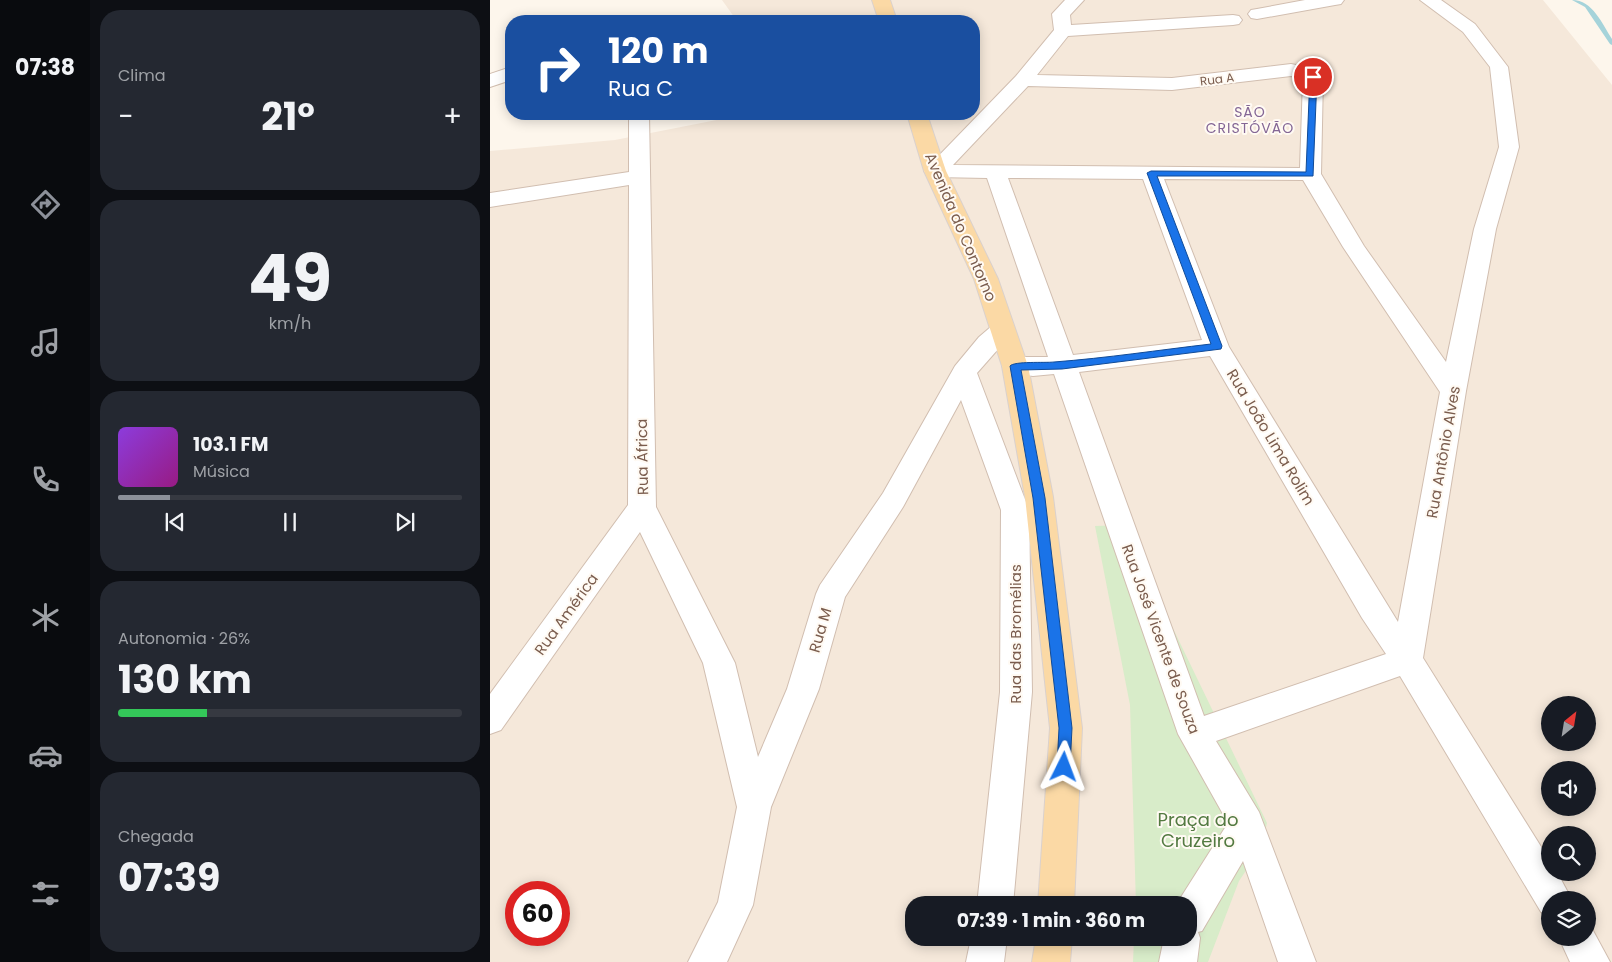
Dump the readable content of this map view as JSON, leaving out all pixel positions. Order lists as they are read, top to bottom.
{
  "streets": {
    "main road": ["Avenida do Contorno"],
    "street": [
      "Rua A",
      "Rua João Lima Rolim",
      "Rua Antônio Alves",
      "Rua África",
      "Rua América",
      "Rua M",
      "Rua das Bromélias",
      "Rua José Vicente de Souza"
    ]
  },
  "crossings": [
    ["Avenida do Contorno", "Rua M"],
    ["Rua João Lima Rolim", "Rua Antônio Alves"],
    ["Rua África", "Rua América"],
    ["Rua África", "Rua M"],
    ["Rua M", "Rua das Bromélias"]
  ],
  "districts": ["SÃO CRISTÓVÃO"],
  "parks": ["Praça do Cruzeiro"],
  "north": "top right",
  "page": {
    "tabs": "07:38",
    "tile": [
      "Clima",
      ["49", "km/h"],
      ["Autonomia · 26%", "130 km"],
      ["Chegada", "07:39"]
    ],
    "turn": ["120 m", "Rua C"],
    "heat": ["−", "21°", "+"],
    "song": ["103.1 FM", "Música"],
    "limit": "60",
    "trip": "07:39 · 1 min · 360 m"
  }
}
